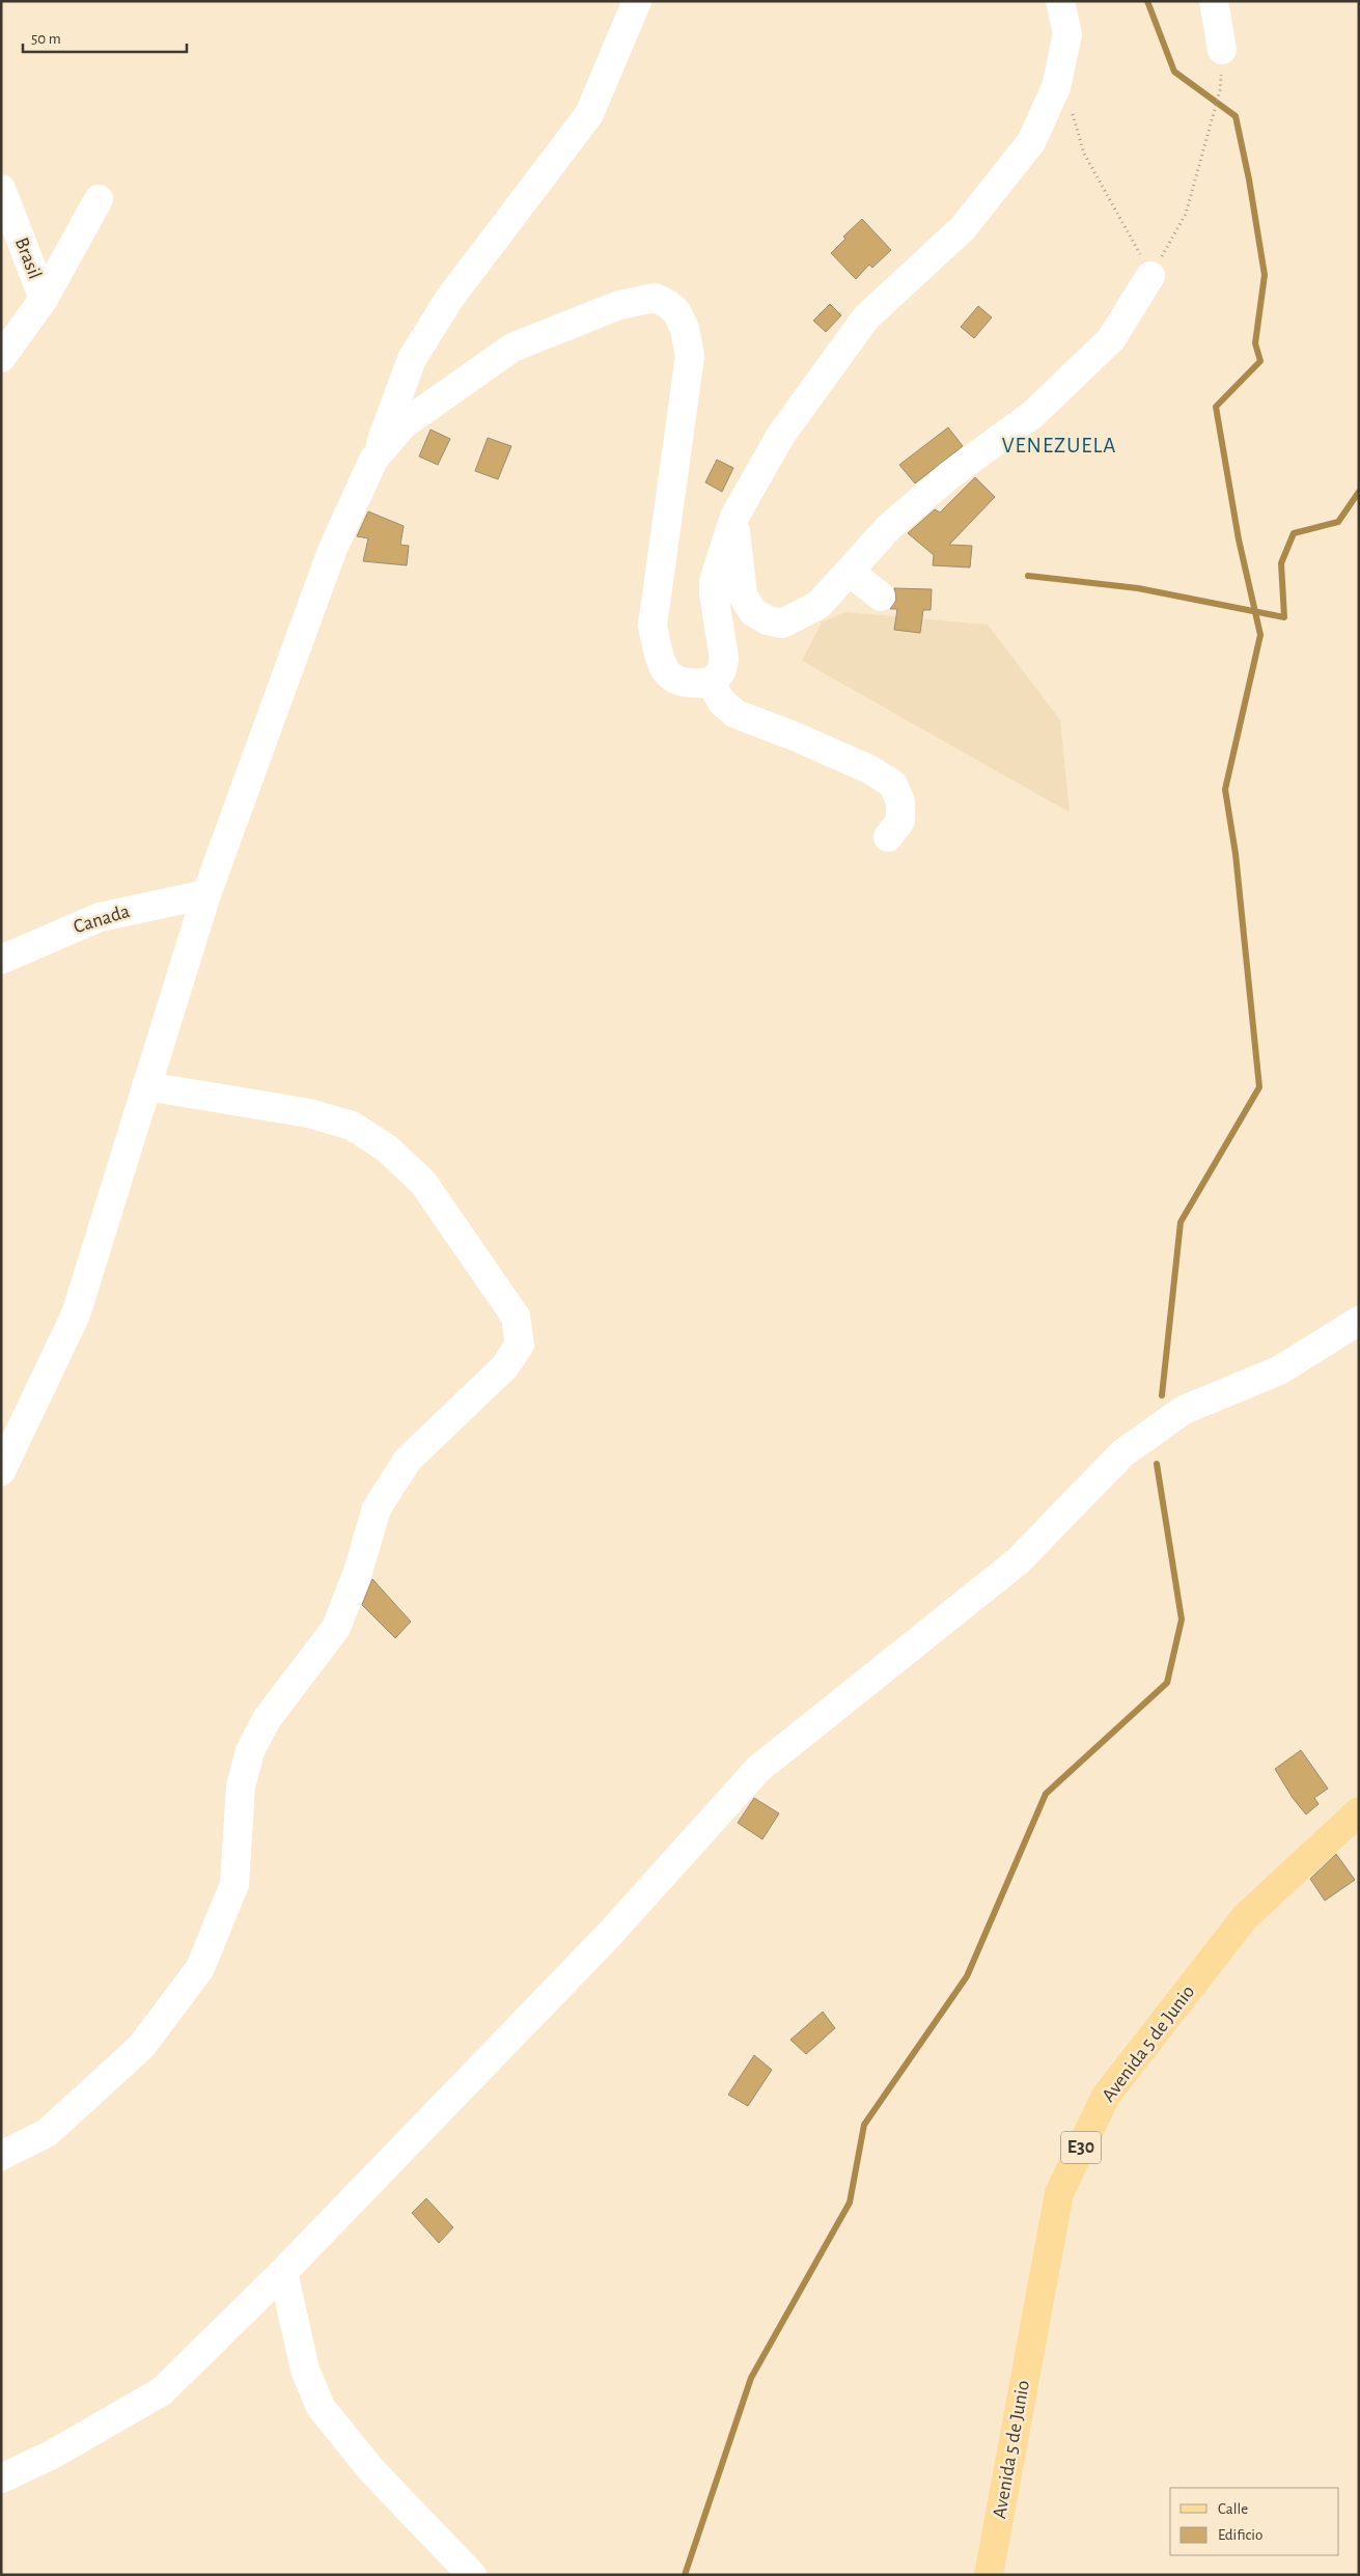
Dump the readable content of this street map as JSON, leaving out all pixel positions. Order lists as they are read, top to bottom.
{
  "streets": {
    "main road": ["Avenida 5 de Junio", "E30"],
    "street": ["Brasil", "Canada"]
  },
  "districts": ["VENEZUELA"],
  "legend": ["Calle", "Edificio"],
  "scale_bar": "50 m"
}
